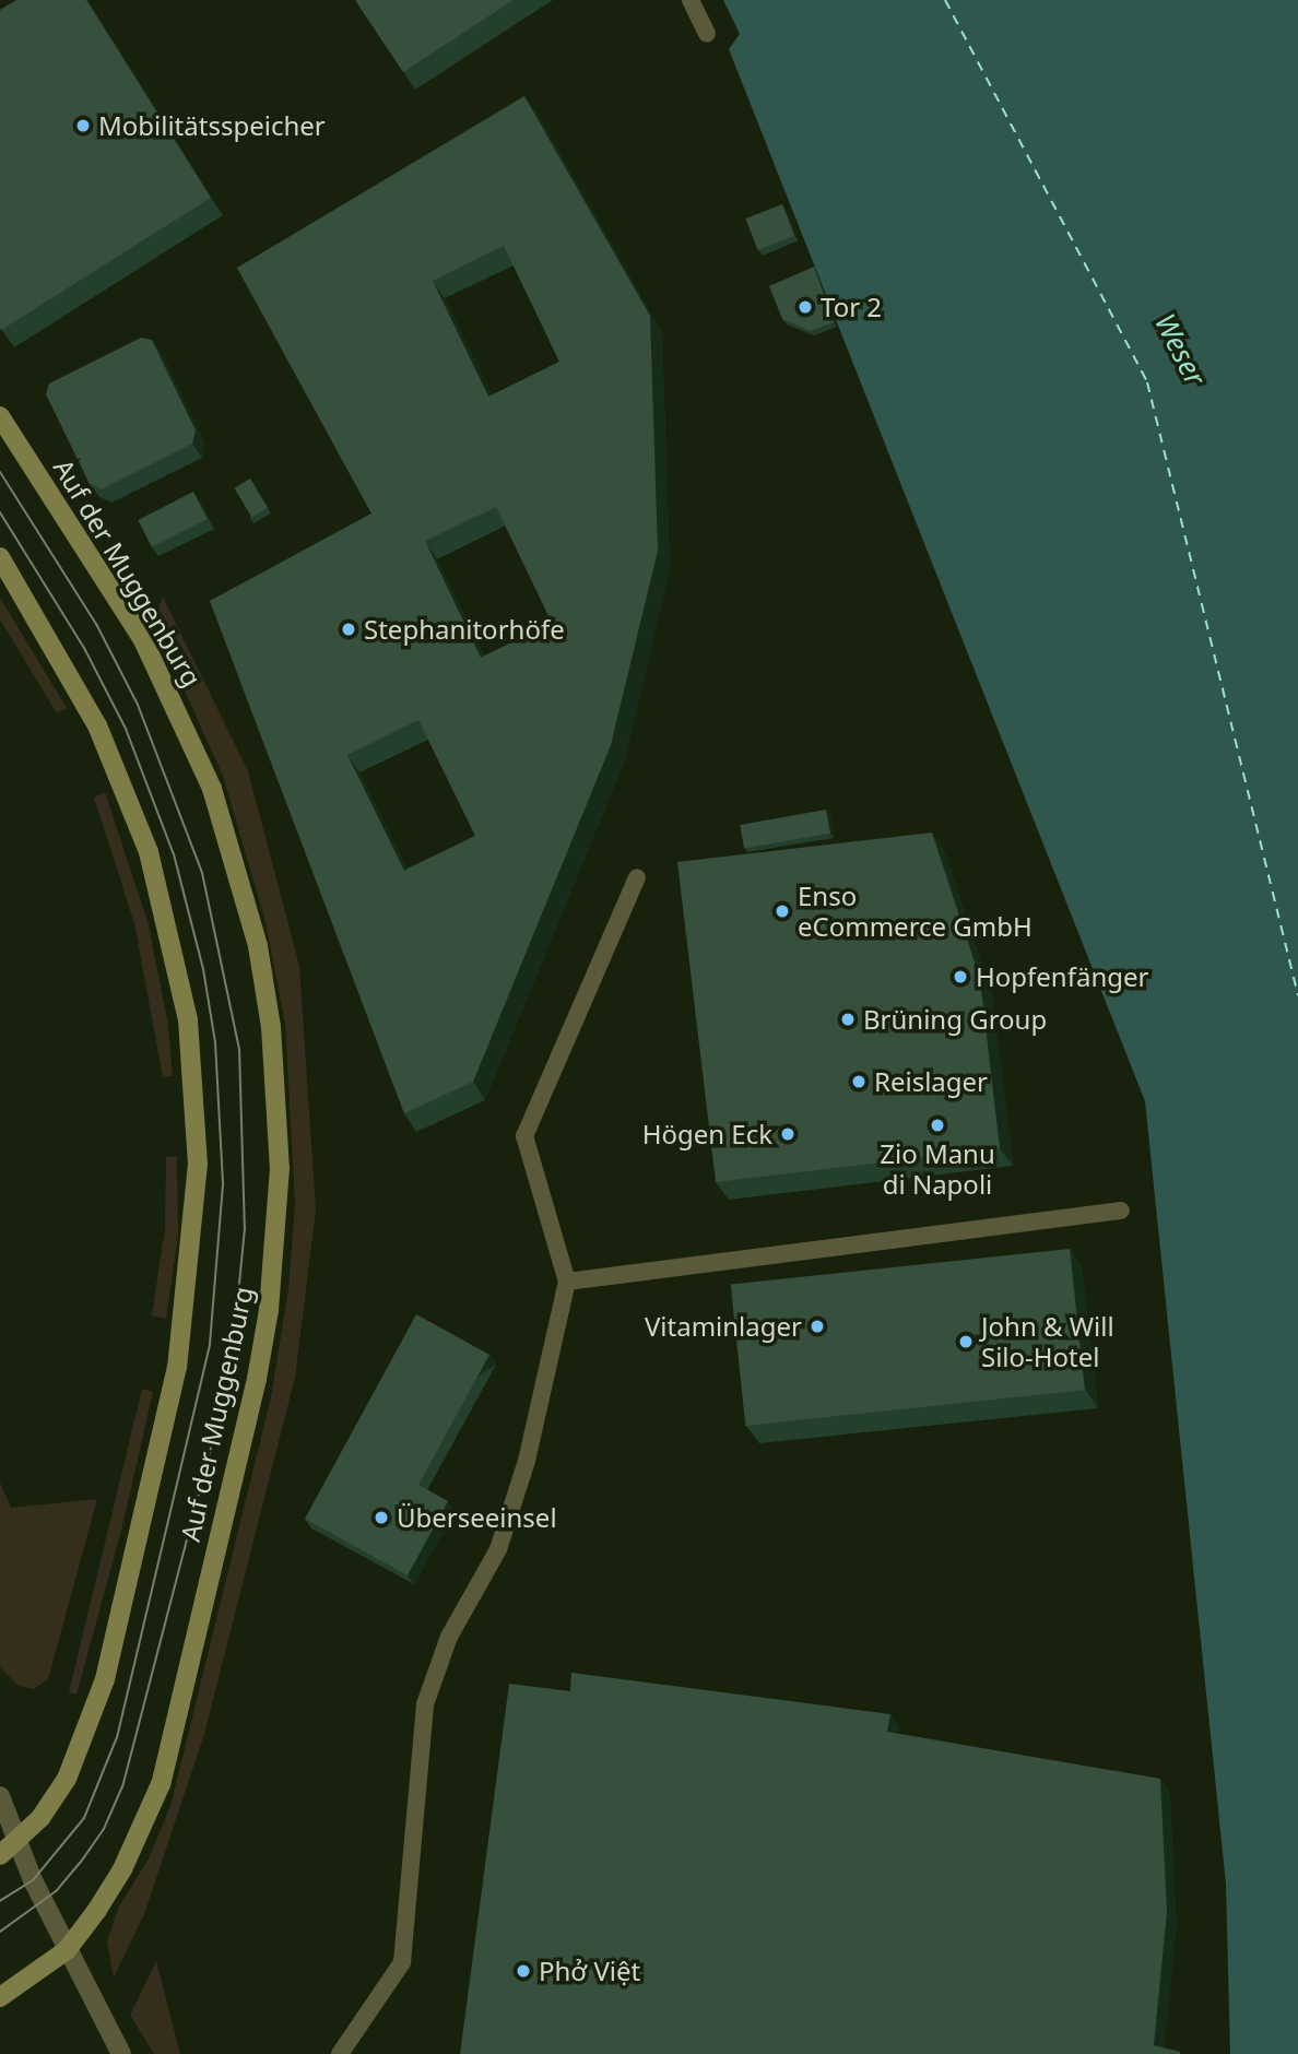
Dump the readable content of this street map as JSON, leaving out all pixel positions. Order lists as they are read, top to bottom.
{
  "streets": {
    "street": ["Auf der Muggenburg"]
  },
  "water": ["Weser"],
  "places": [
    "Mobilitätsspeicher",
    "Tor 2",
    "Stephanitorhöfe",
    "Enso eCommerce GmbH",
    "Hopfenfänger",
    "Brüning Group",
    "Reislager",
    "Zio Manu di Napoli",
    "Högen Eck",
    "Vitaminlager",
    "John & Will Silo-Hotel",
    "Überseeinsel",
    "Phở Việt"
  ]
}
